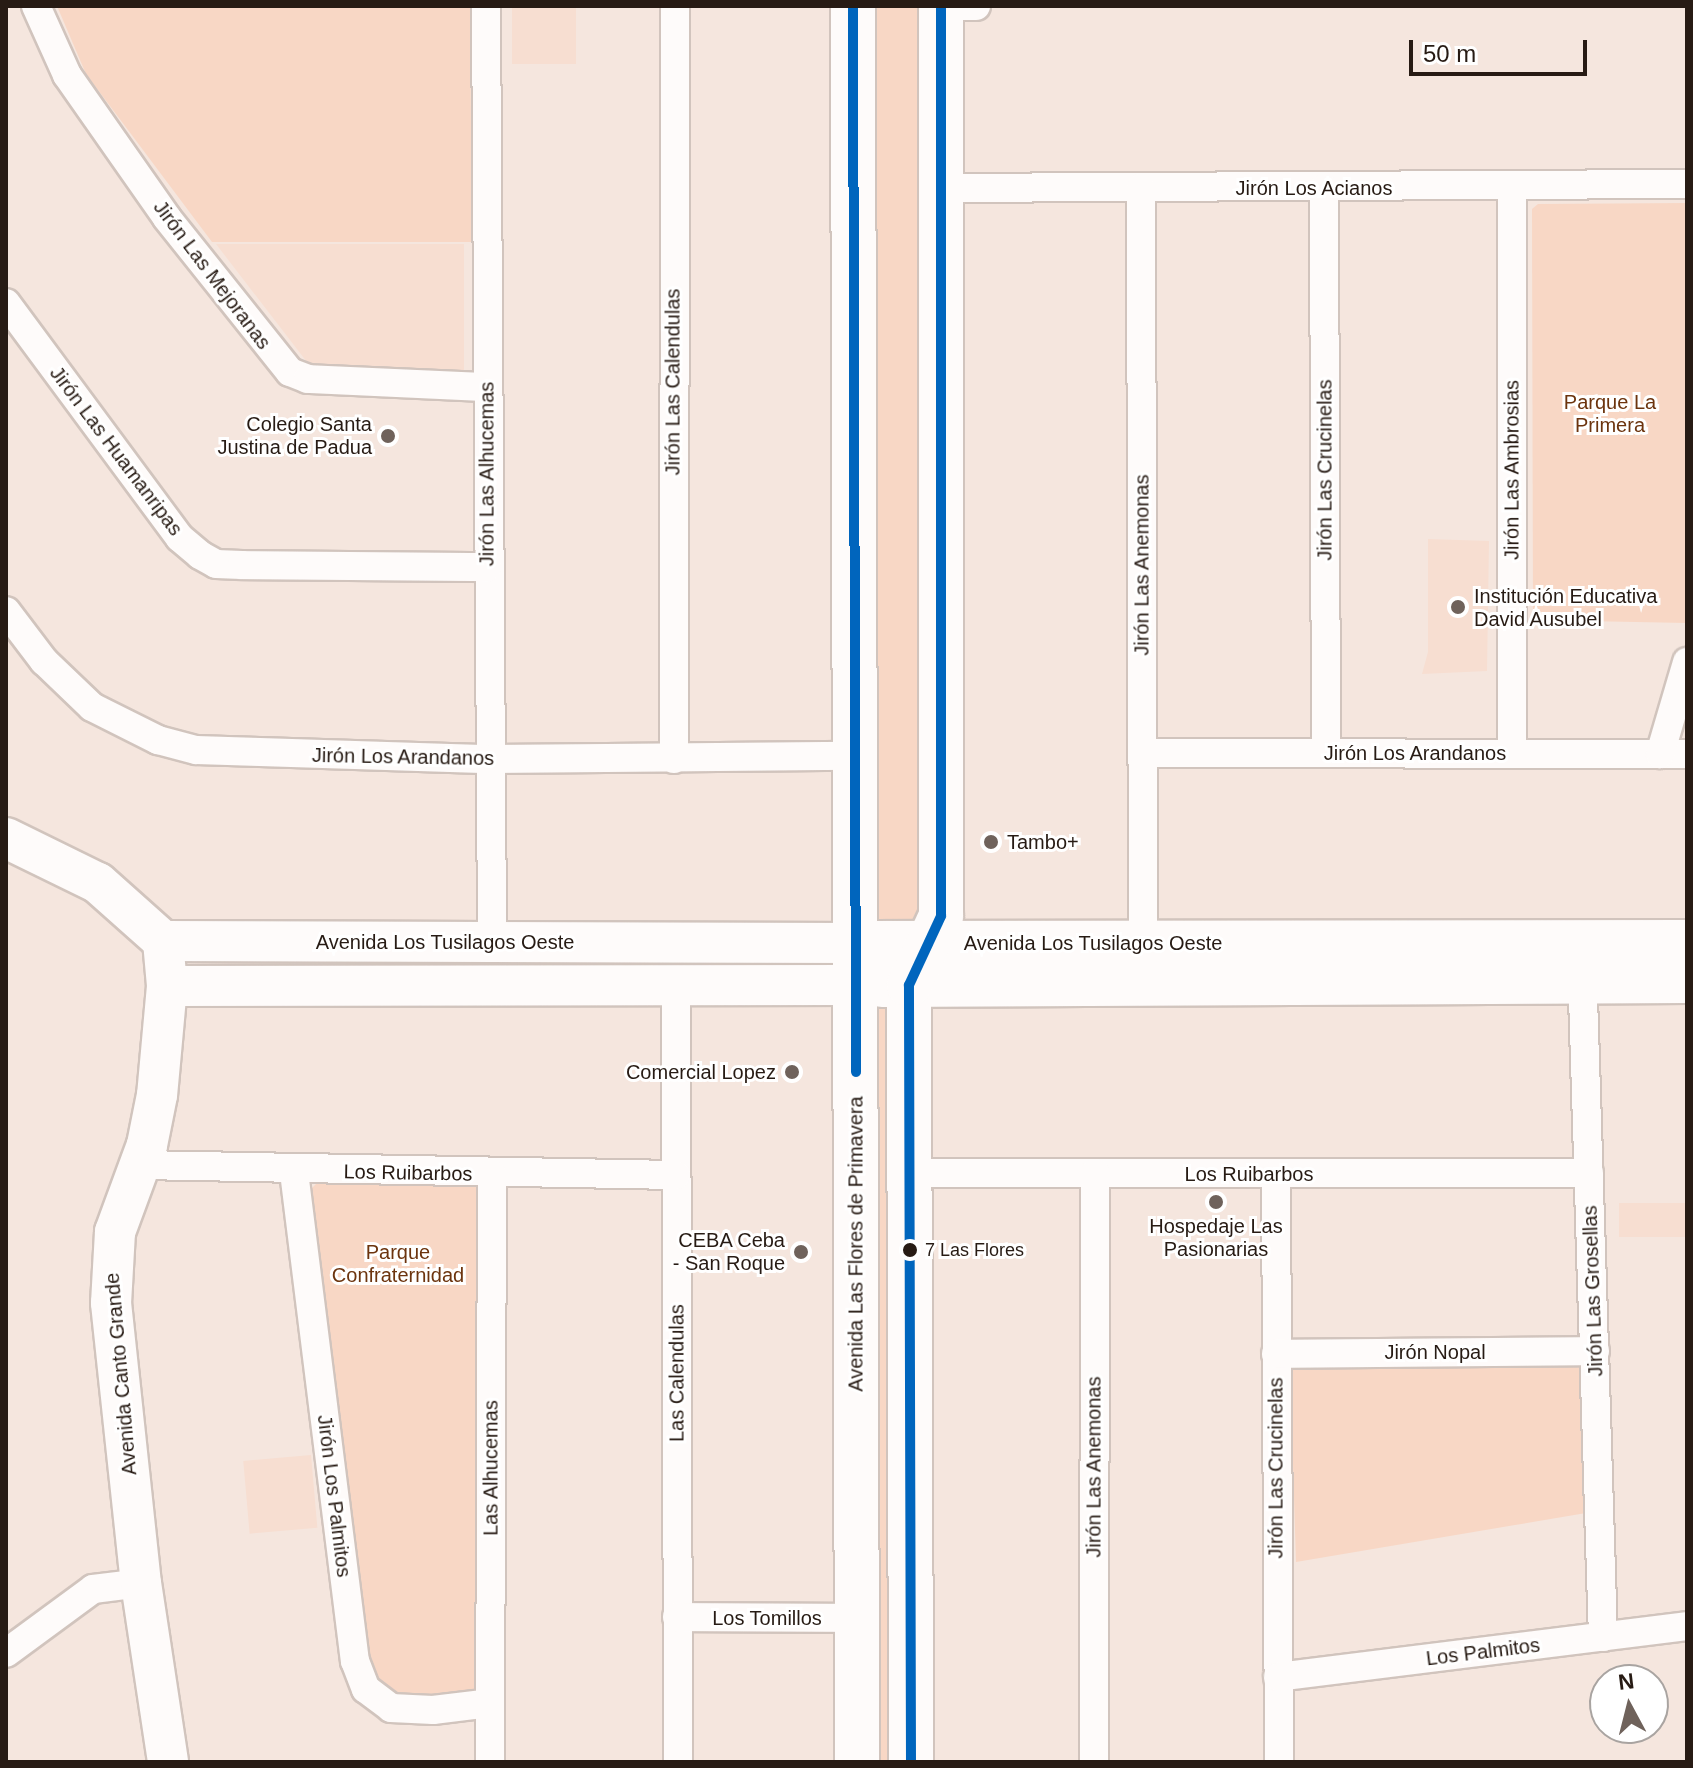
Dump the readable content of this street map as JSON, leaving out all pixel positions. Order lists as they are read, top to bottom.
{
  "streets": {
    "main road": ["Avenida Los Tusilagos Oeste", "Avenida Las Flores de Primavera"],
    "street": [
      "Jirón Los Acianos",
      "Jirón Las Mejoranas",
      "Jirón Las Calendulas",
      "Jirón Las Huamanripas",
      "Jirón Las Crucinelas",
      "Jirón Las Ambrosias",
      "Jirón Las Alhucemas",
      "Jirón Las Anemonas",
      "Jirón Los Arandanos",
      "Los Ruibarbos",
      "Jirón Las Grosellas",
      "Jirón Nopal",
      "Las Calendulas",
      "Avenida Canto Grande",
      "Las Alhucemas",
      "Jirón Los Palmitos",
      "Los Tomillos",
      "Los Palmitos"
    ]
  },
  "crossings": [
    ["Jirón Los Acianos", "Jirón Las Crucinelas"],
    ["Jirón Los Acianos", "Jirón Las Ambrosias"],
    ["Jirón Los Acianos", "Jirón Las Anemonas"],
    ["Jirón Las Mejoranas", "Jirón Las Alhucemas"],
    ["Jirón Las Calendulas", "Jirón Los Arandanos"],
    ["Jirón Las Huamanripas", "Jirón Las Alhucemas"],
    ["Jirón Las Crucinelas", "Jirón Los Arandanos"],
    ["Jirón Las Crucinelas", "Los Ruibarbos"],
    ["Jirón Las Crucinelas", "Jirón Nopal"],
    ["Jirón Las Crucinelas", "Los Palmitos"],
    ["Jirón Las Ambrosias", "Jirón Los Arandanos"],
    ["Jirón Las Alhucemas", "Jirón Los Arandanos"],
    ["Jirón Las Alhucemas", "Avenida Los Tusilagos Oeste"],
    ["Jirón Las Anemonas", "Jirón Los Arandanos"],
    ["Jirón Las Anemonas", "Avenida Los Tusilagos Oeste"],
    ["Jirón Las Anemonas", "Los Ruibarbos"],
    ["Jirón Los Arandanos", "Avenida Las Flores de Primavera"],
    ["Avenida Los Tusilagos Oeste", "Avenida Las Flores de Primavera"],
    ["Avenida Los Tusilagos Oeste", "Jirón Las Grosellas"],
    ["Avenida Los Tusilagos Oeste", "Las Calendulas"],
    ["Avenida Los Tusilagos Oeste", "Avenida Canto Grande"],
    ["Los Ruibarbos", "Jirón Las Grosellas"],
    ["Los Ruibarbos", "Las Calendulas"],
    ["Los Ruibarbos", "Avenida Canto Grande"],
    ["Los Ruibarbos", "Las Alhucemas"],
    ["Los Ruibarbos", "Jirón Los Palmitos"],
    ["Avenida Las Flores de Primavera", "Los Tomillos"],
    ["Jirón Las Grosellas", "Jirón Nopal"],
    ["Jirón Las Grosellas", "Los Palmitos"],
    ["Las Calendulas", "Los Tomillos"],
    ["Las Alhucemas", "Jirón Los Palmitos"]
  ],
  "parks": ["Parque La Primera", "Parque Confraternidad"],
  "places": [
    "Colegio Santa Justina de Padua",
    "Institución Educativa David Ausubel",
    "Tambo+",
    "Comercial Lopez",
    "Hospedaje Las Pasionarias",
    "7 Las Flores",
    "CEBA Ceba - San Roque"
  ],
  "scale_bar": "50 m",
  "north": "top"
}
